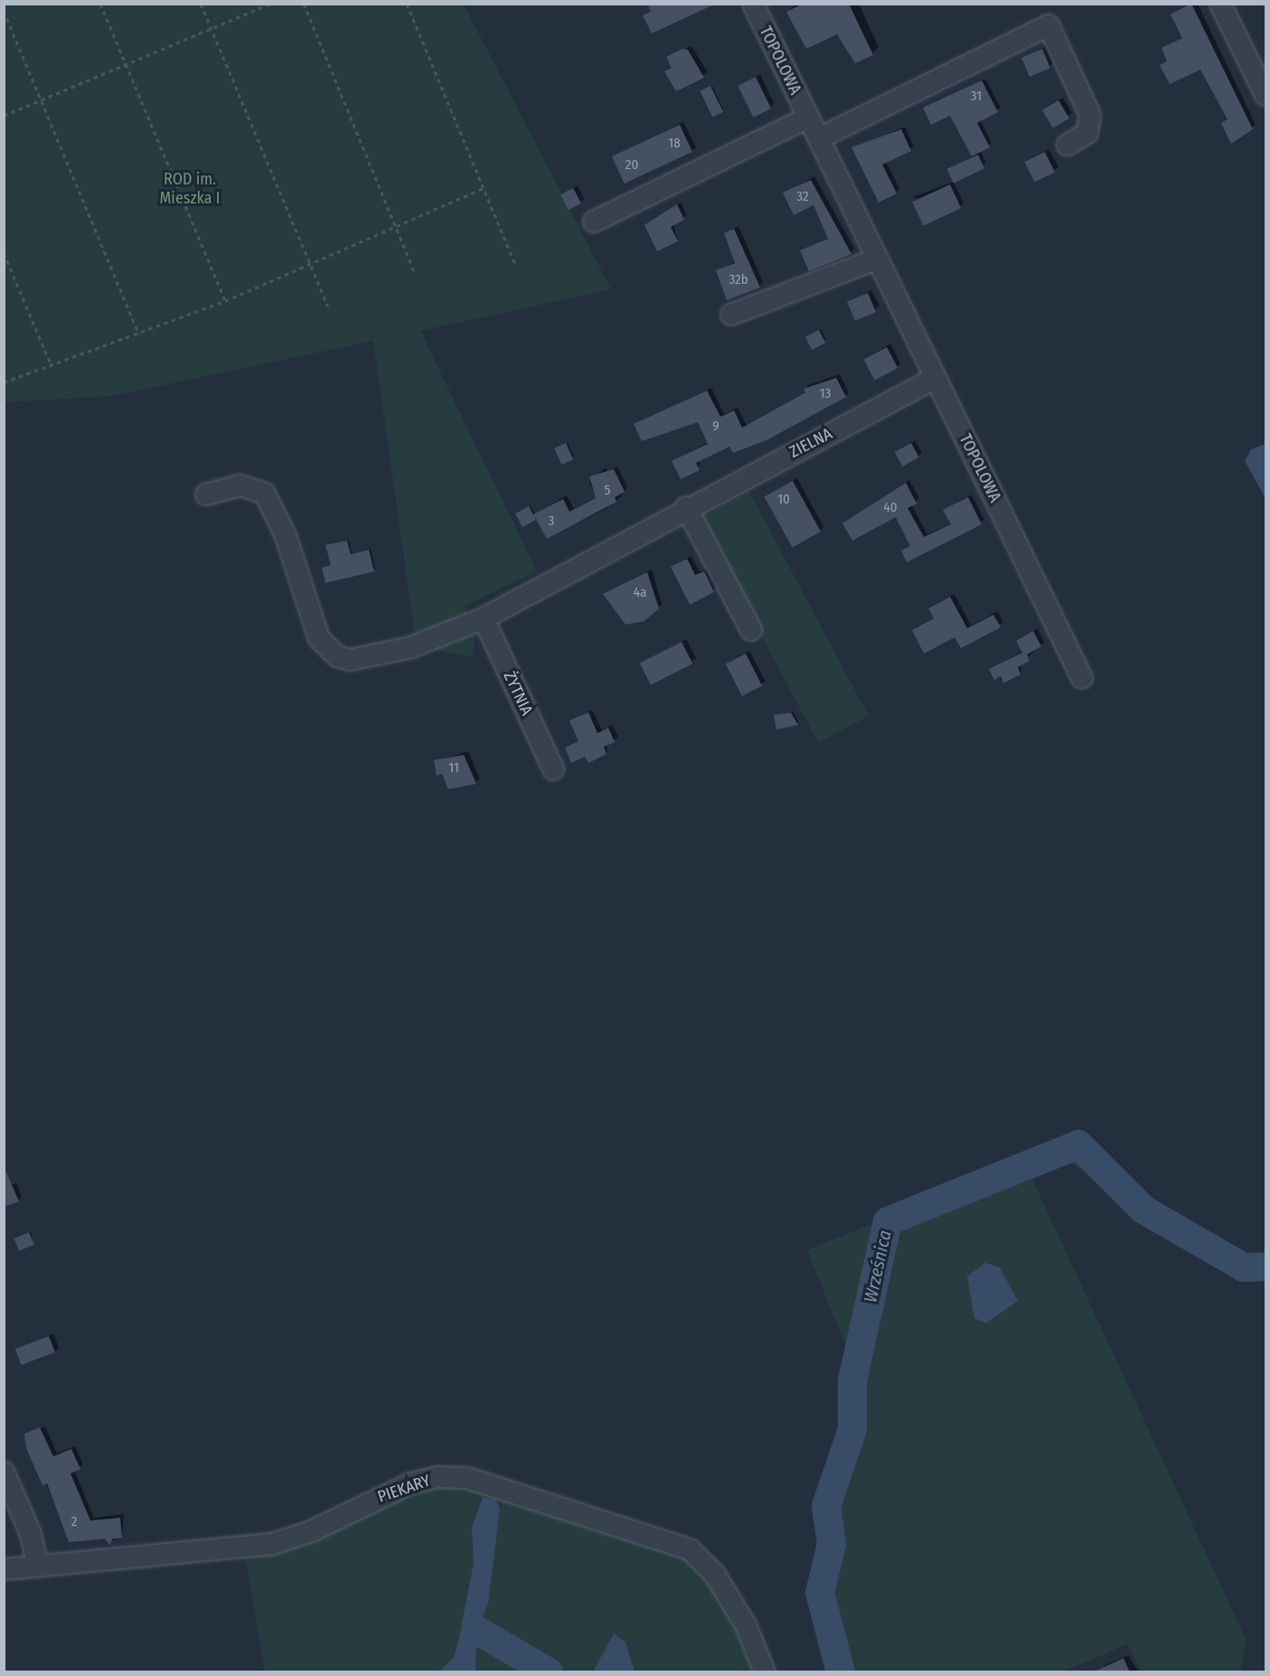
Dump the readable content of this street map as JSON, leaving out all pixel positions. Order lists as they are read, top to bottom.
{
  "streets": {
    "street": [
      "TOPOLOWA",
      "ZIELNA",
      "ŻYTNIA",
      "PIEKARY"
    ]
  },
  "crossings": [
    ["TOPOLOWA", "ZIELNA"],
    ["ZIELNA", "ŻYTNIA"]
  ],
  "water": ["Wrześnica"],
  "parks": ["ROD im. Mieszka I"],
  "house_numbers": [
    "31",
    "18",
    "20",
    "32",
    "32b",
    "13",
    "9",
    "5",
    "10",
    "40",
    "3",
    "4a",
    "11",
    "2"
  ]
}
